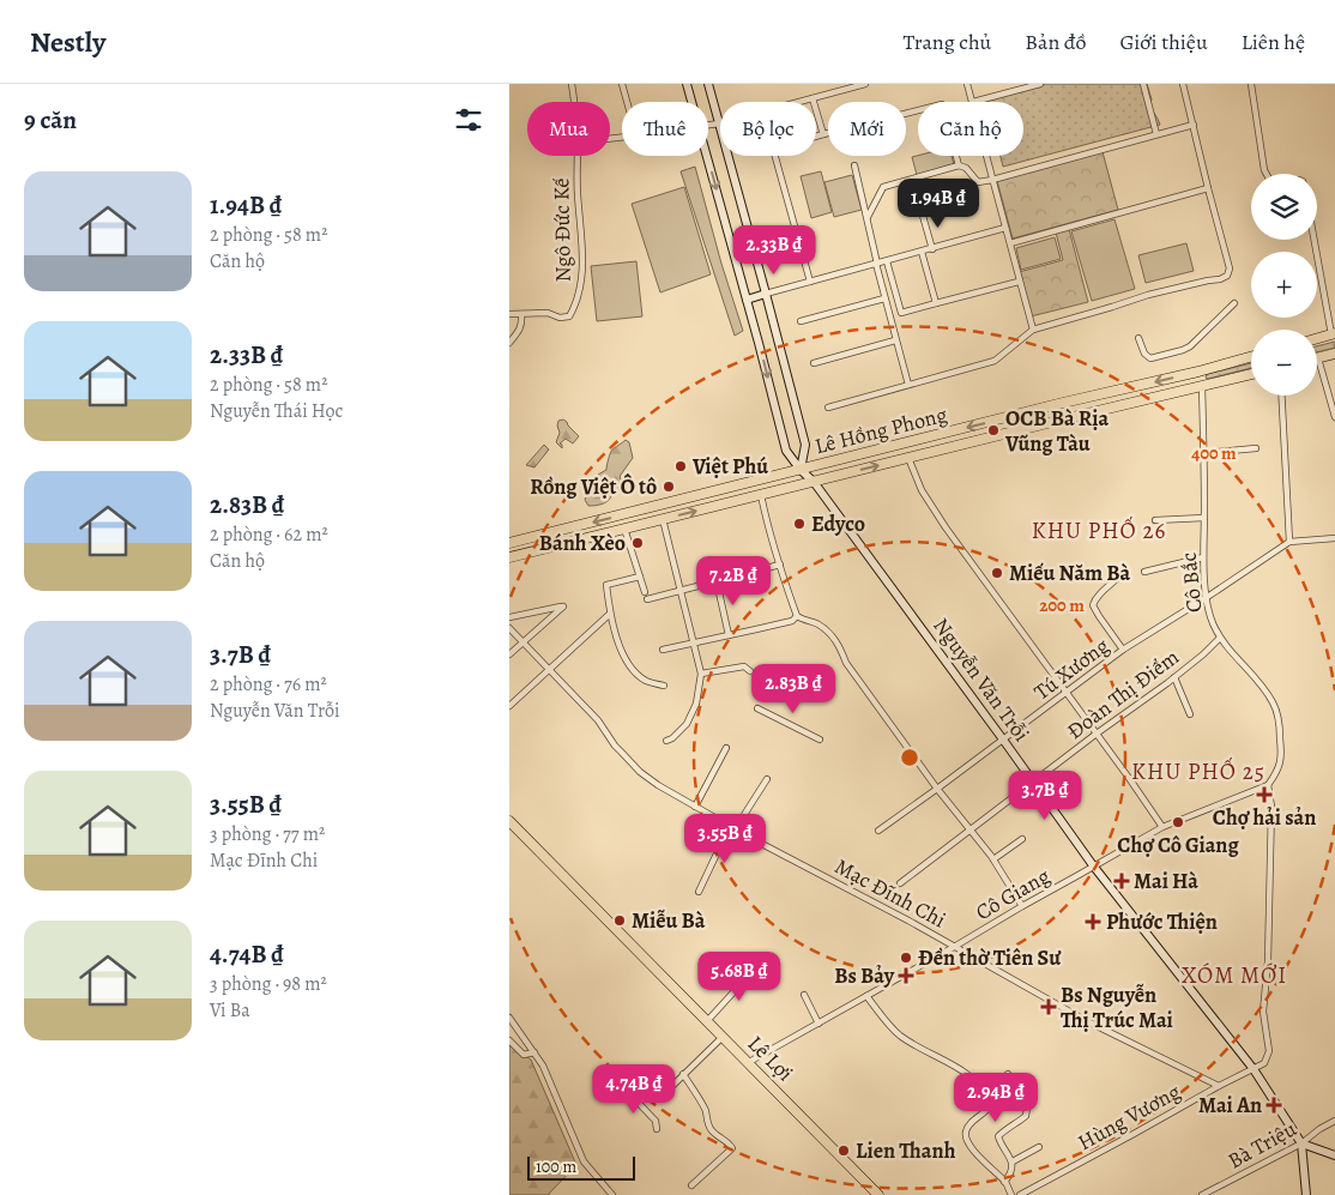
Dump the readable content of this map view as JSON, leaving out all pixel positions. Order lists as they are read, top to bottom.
{
  "streets": {
    "main road": ["Lê Hồng Phong", "Lê Lợi"],
    "street": [
      "Ngô Đức Kế",
      "Cô Bắc",
      "Tú Xương",
      "Nguyễn Văn Trỗi",
      "Đoàn Thị Điểm",
      "Mạc Đĩnh Chi",
      "Cô Giang",
      "Hùng Vương",
      "Bà Triệu"
    ]
  },
  "crossings": [
    ["Lê Hồng Phong", "Cô Bắc"],
    ["Lê Hồng Phong", "Nguyễn Văn Trỗi"],
    ["Cô Bắc", "Tú Xương"],
    ["Cô Bắc", "Đoàn Thị Điểm"],
    ["Cô Bắc", "Cô Giang"],
    ["Tú Xương", "Nguyễn Văn Trỗi"],
    ["Nguyễn Văn Trỗi", "Đoàn Thị Điểm"],
    ["Nguyễn Văn Trỗi", "Cô Giang"],
    ["Nguyễn Văn Trỗi", "Hùng Vương"],
    ["Nguyễn Văn Trỗi", "Bà Triệu"],
    ["Mạc Đĩnh Chi", "Cô Giang"],
    ["Mạc Đĩnh Chi", "Hùng Vương"],
    ["Cô Giang", "Lê Lợi"]
  ],
  "districts": ["KHU PHỐ 26", "KHU PHỐ 25", "XÓM MỚI"],
  "places": {
    "other": [
      "OCB Bà Rịa Vũng Tàu",
      "Việt Phú",
      "Rồng Việt Ô tô",
      "Edyco",
      "Bánh Xèo",
      "Miếu Năm Bà",
      "Chợ Cô Giang",
      "Miễu Bà",
      "Đền thờ Tiên Sư",
      "Lien Thanh"
    ],
    "health": [
      "Chợ hải sản",
      "Mai Hà",
      "Phước Thiện",
      "Bs Bảy",
      "Bs Nguyễn Thị Trúc Mai",
      "Mai An"
    ]
  },
  "scale_bar": "100 m",
  "page": {
    "header": "Nestly",
    "nav": [
      "Trang chủ",
      "Bản đồ",
      "Giới thiệu",
      "Liên hệ"
    ],
    "heading": "9 căn",
    "chip": [
      "Mua",
      "Thuê",
      "Bộ lọc",
      "Mới",
      "Căn hộ"
    ],
    "list": [
      {
        "name": "1.94B ₫",
        "note": "2 phòng · 58 m² · Căn hộ"
      },
      {
        "name": "2.33B ₫",
        "note": "2 phòng · 58 m² · Nguyễn Thái Học"
      },
      {
        "name": "2.83B ₫",
        "note": "2 phòng · 62 m² · Căn hộ"
      },
      {
        "name": "3.7B ₫",
        "note": "2 phòng · 76 m² · Nguyễn Văn Trỗi"
      },
      {
        "name": "3.55B ₫",
        "note": "3 phòng · 77 m² · Mạc Đĩnh Chi"
      },
      {
        "name": "4.74B ₫",
        "note": "3 phòng · 98 m² · Vi Ba"
      }
    ],
    "map_buttons": ["+", "−"],
    "price": [
      "1.94B ₫",
      "2.33B ₫",
      "7.2B ₫",
      "2.83B ₫",
      "3.7B ₫",
      "3.55B ₫",
      "5.68B ₫",
      "4.74B ₫",
      "2.94B ₫"
    ],
    "scale": "100 m"
  },
  "rings": ["400 m", "200 m"]
}
